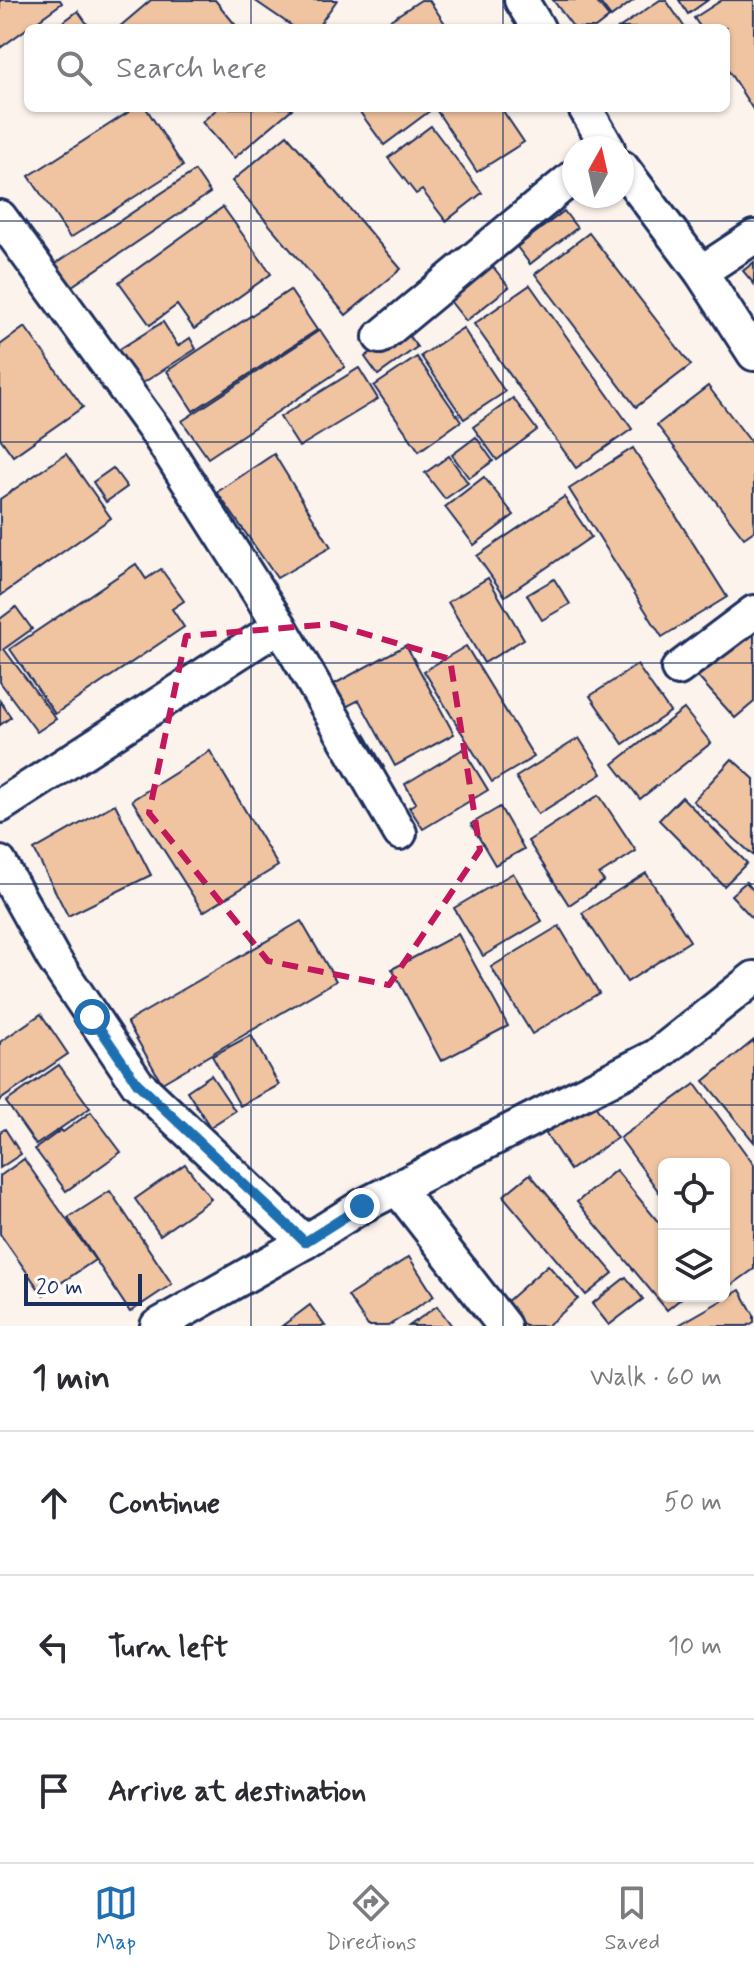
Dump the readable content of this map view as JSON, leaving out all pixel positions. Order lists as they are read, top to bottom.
{
  "scale_bar": "20 m",
  "north": "top",
  "page": {
    "search": "Search here",
    "scale": "20 m",
    "heading": ["1 min", "Walk · 60 m"],
    "list": [
      ["Continue", "50 m"],
      ["Turn left", "10 m"],
      "Arrive at destination"
    ],
    "nav": ["Map", "Directions", "Saved"]
  }
}
